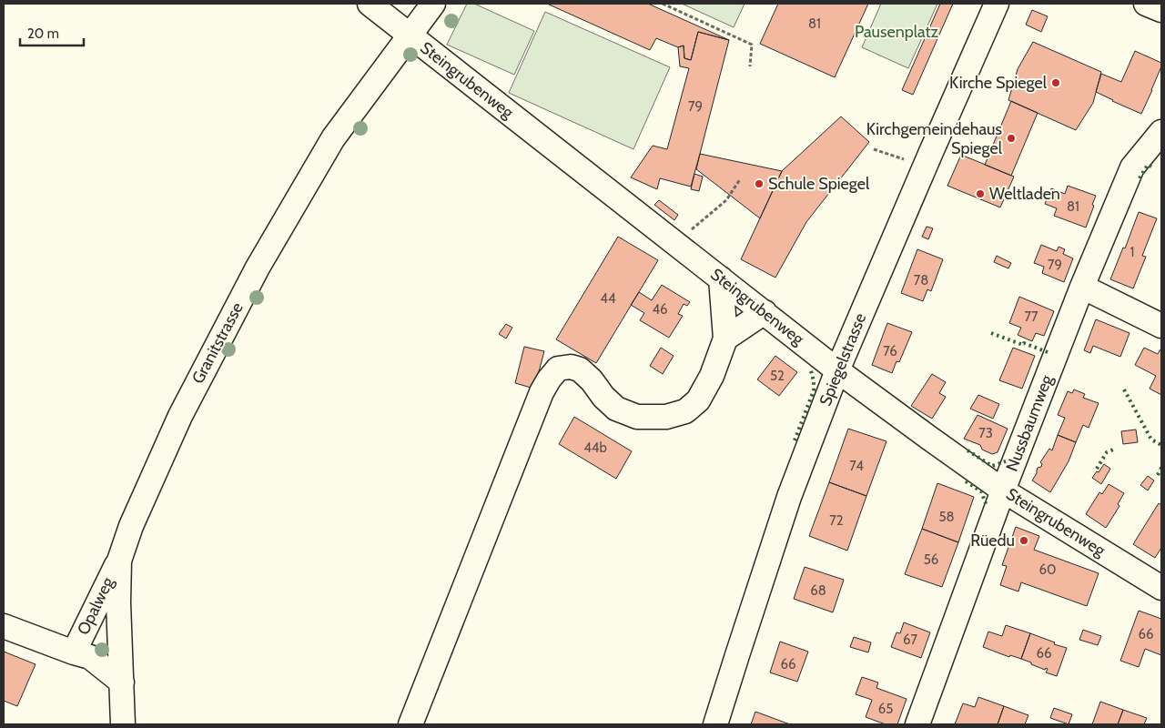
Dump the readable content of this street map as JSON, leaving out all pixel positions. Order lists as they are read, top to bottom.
{
  "streets": {
    "street": [
      "Steingrubenweg",
      "Granitstrasse",
      "Spiegelstrasse",
      "Nussbaumweg",
      "Opalweg"
    ]
  },
  "crossings": [
    ["Steingrubenweg", "Granitstrasse"],
    ["Steingrubenweg", "Spiegelstrasse"],
    ["Steingrubenweg", "Nussbaumweg"],
    ["Granitstrasse", "Opalweg"]
  ],
  "parks": ["Pausenplatz"],
  "places": [
    "Kirche Spiegel",
    "Kirchgemeindehaus Spiegel",
    "Schule Spiegel",
    "Weltladen",
    "Rüedu"
  ],
  "house_numbers": [
    "81",
    "79",
    "81",
    "1",
    "79",
    "78",
    "44",
    "46",
    "77",
    "76",
    "52",
    "73",
    "44b",
    "74",
    "58",
    "72",
    "56",
    "60",
    "68",
    "66",
    "67",
    "66",
    "66",
    "65"
  ],
  "scale_bar": "20 m"
}
